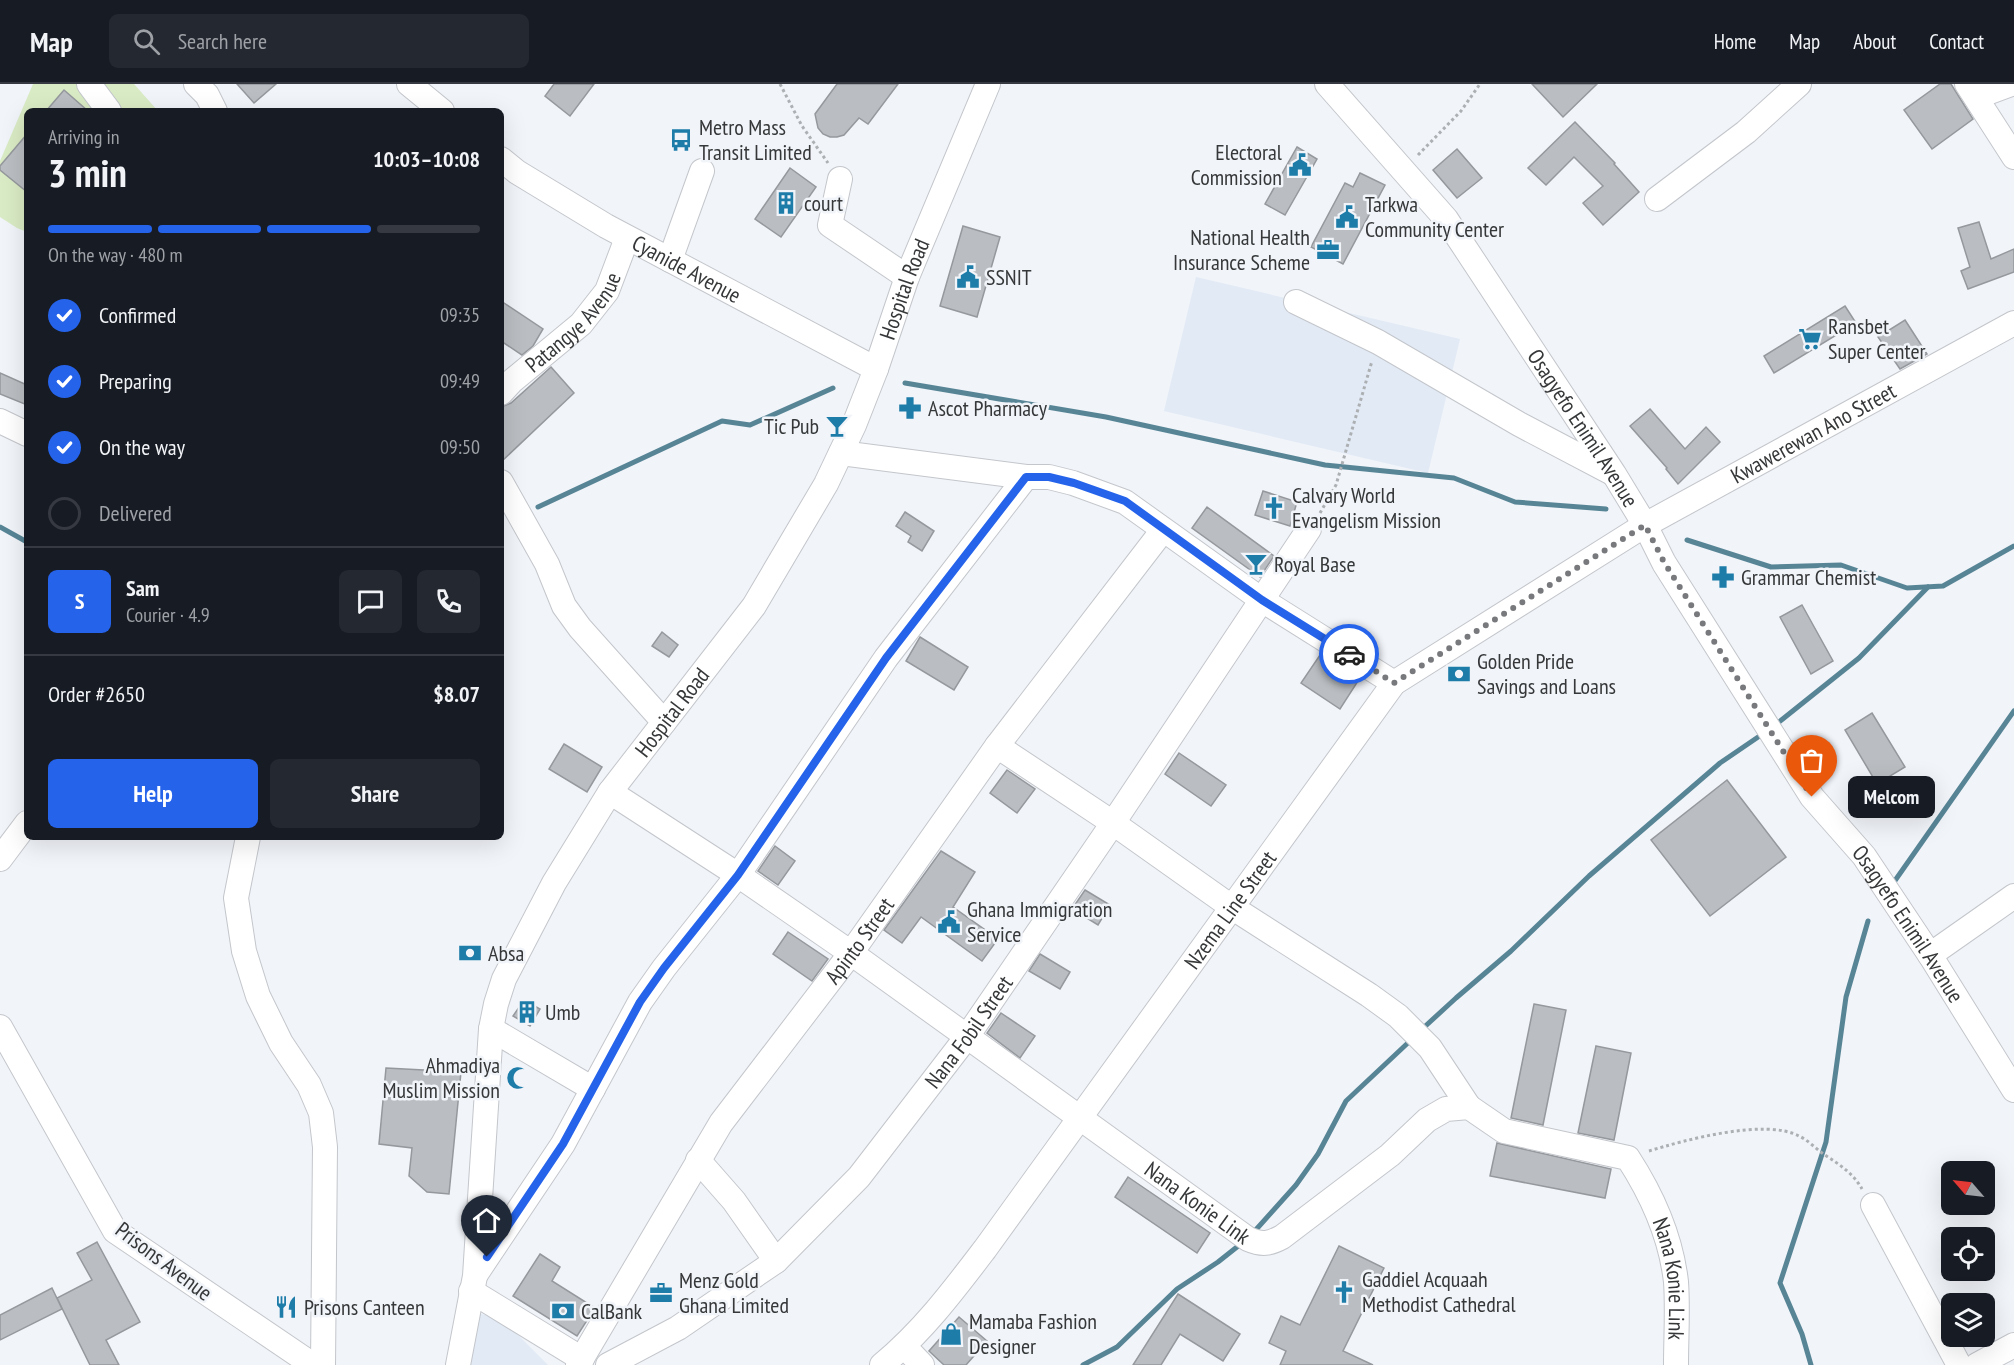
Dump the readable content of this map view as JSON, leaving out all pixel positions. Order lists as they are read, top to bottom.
{
  "streets": {
    "street": [
      "Cyanide Avenue",
      "Hospital Road",
      "Patangye Avenue",
      "Osagyefo Enimil Avenue",
      "Kwawerewan Ano Street",
      "Nzema Line Street",
      "Apinto Street",
      "Nana Fobil Street",
      "Nana Konie Link",
      "Prisons Avenue"
    ]
  },
  "crossings": [
    ["Cyanide Avenue", "Hospital Road"],
    ["Cyanide Avenue", "Patangye Avenue"],
    ["Hospital Road", "Nana Konie Link"],
    ["Osagyefo Enimil Avenue", "Kwawerewan Ano Street"],
    ["Osagyefo Enimil Avenue", "Nzema Line Street"],
    ["Kwawerewan Ano Street", "Nzema Line Street"],
    ["Nzema Line Street", "Nana Konie Link"],
    ["Apinto Street", "Nana Konie Link"],
    ["Nana Fobil Street", "Nana Konie Link"]
  ],
  "places": {
    "bus stop": ["Metro Mass Transit Limited"],
    "public building": [
      "Electoral Commission",
      "Tarkwa Community Center",
      "SSNIT",
      "Ghana Immigration Service"
    ],
    "building": ["court", "Umb"],
    "office": ["National Health Insurance Scheme", "Menz Gold Ghana Limited"],
    "supermarket": ["Ransbet Super Center"],
    "pharmacy": ["Ascot Pharmacy", "Grammar Chemist"],
    "bar": ["Tic Pub", "Royal Base"],
    "church": ["Calvary World Evangelism Mission", "Gaddiel Acquaah Methodist Cathedral"],
    "bank": ["Golden Pride Savings and Loans", "Absa", "CalBank"],
    "other": ["Melcom"],
    "mosque": ["Ahmadiya Muslim Mission"],
    "restaurant": ["Prisons Canteen"],
    "shop": ["Mamaba Fashion Designer"]
  },
  "north": "top left",
  "page": {
    "header": "Map",
    "search": "Search here",
    "nav": [
      "Home",
      "Map",
      "About",
      "Contact"
    ],
    "heading": ["3 min", "Arriving in", "10:03–10:08"],
    "panel": [
      "Sam",
      "Courier · 4.9",
      "Order #2650",
      "$8.07"
    ],
    "bar": "On the way · 480 m",
    "list": [
      ["Confirmed", "09:35"],
      ["Preparing", "09:49"],
      ["On the way", "09:50"],
      "Delivered"
    ],
    "round": "S",
    "buttons": ["Help", "Share"],
    "bubble": "Melcom"
  }
}
